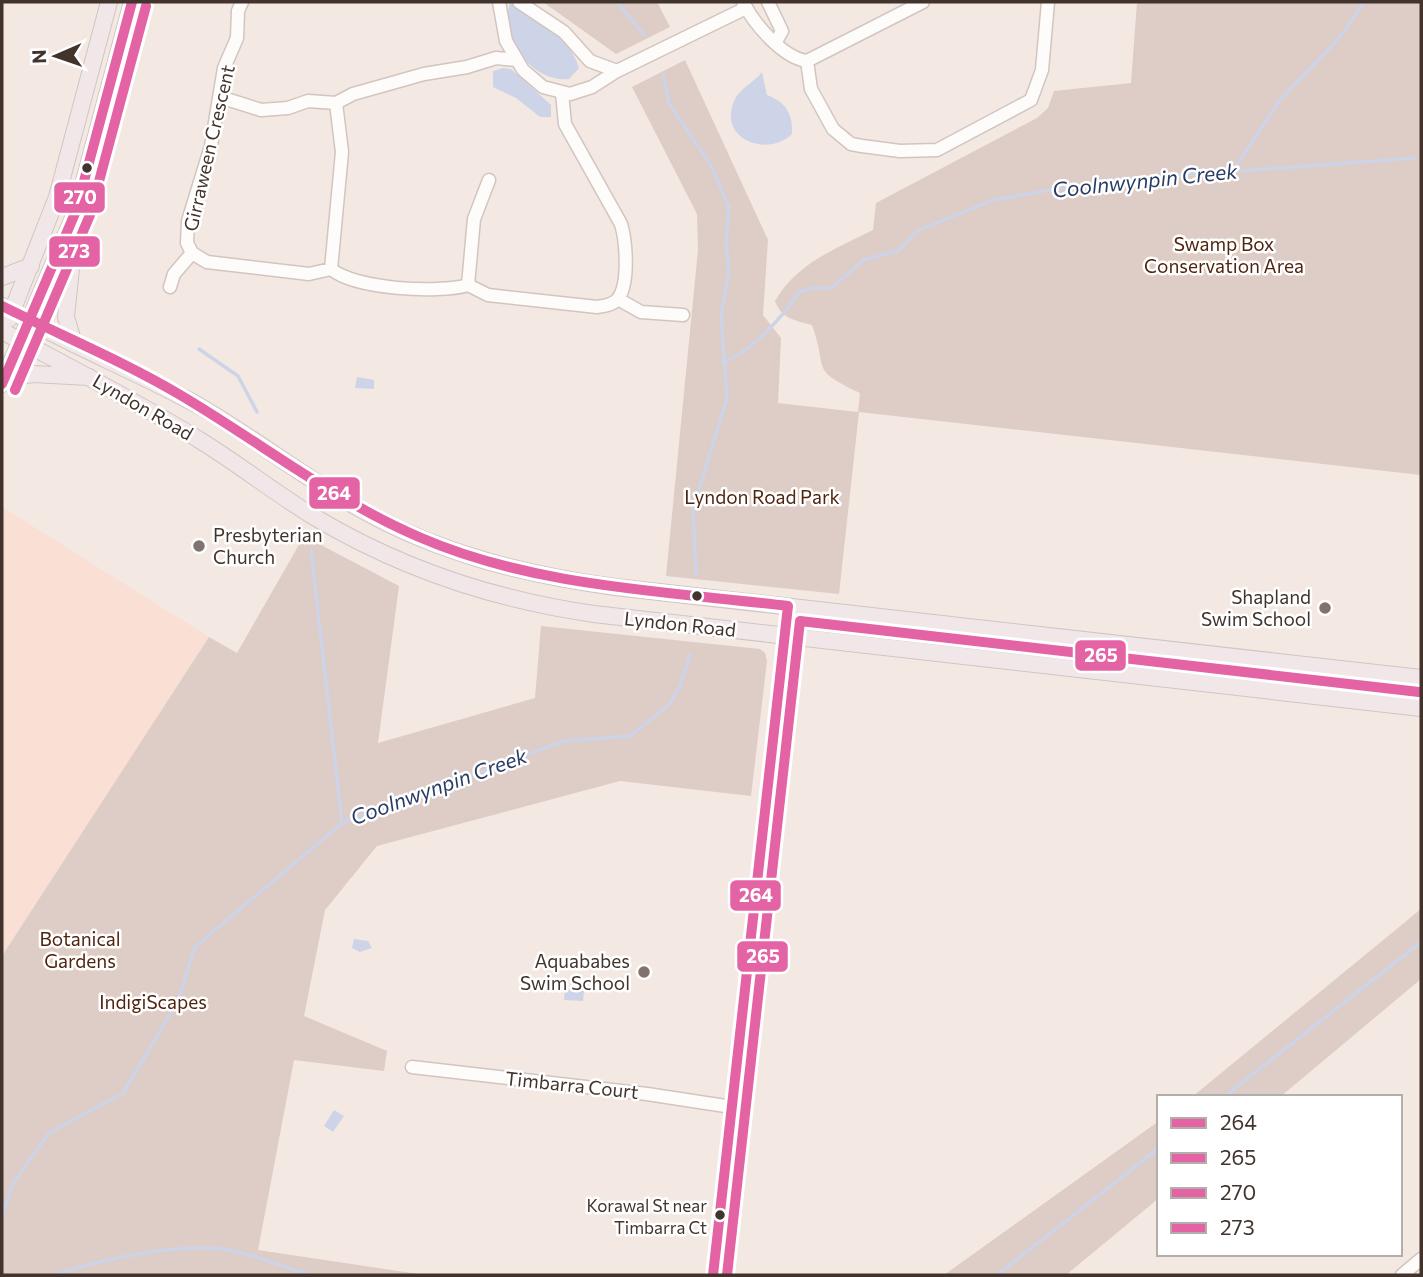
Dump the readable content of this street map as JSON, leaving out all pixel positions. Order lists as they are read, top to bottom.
{
  "streets": {
    "main road": ["Lyndon Road"],
    "street": ["Girraween Crescent", "Timbarra Court"]
  },
  "water": ["Coolnwynpin Creek"],
  "parks": [
    "Swamp Box Conservation Area",
    "Lyndon Road Park",
    "Botanical Gardens",
    "IndigiScapes"
  ],
  "places": [
    "Presbyterian Church",
    "Shapland Swim School",
    "Aquababes Swim School",
    "Korawal St near Timbarra Ct"
  ],
  "lines": [
    "transit line 270",
    "transit line 273",
    "transit line 264",
    "transit line 265"
  ],
  "legend": [
    "264",
    "265",
    "270",
    "273"
  ],
  "north": "left"
}
